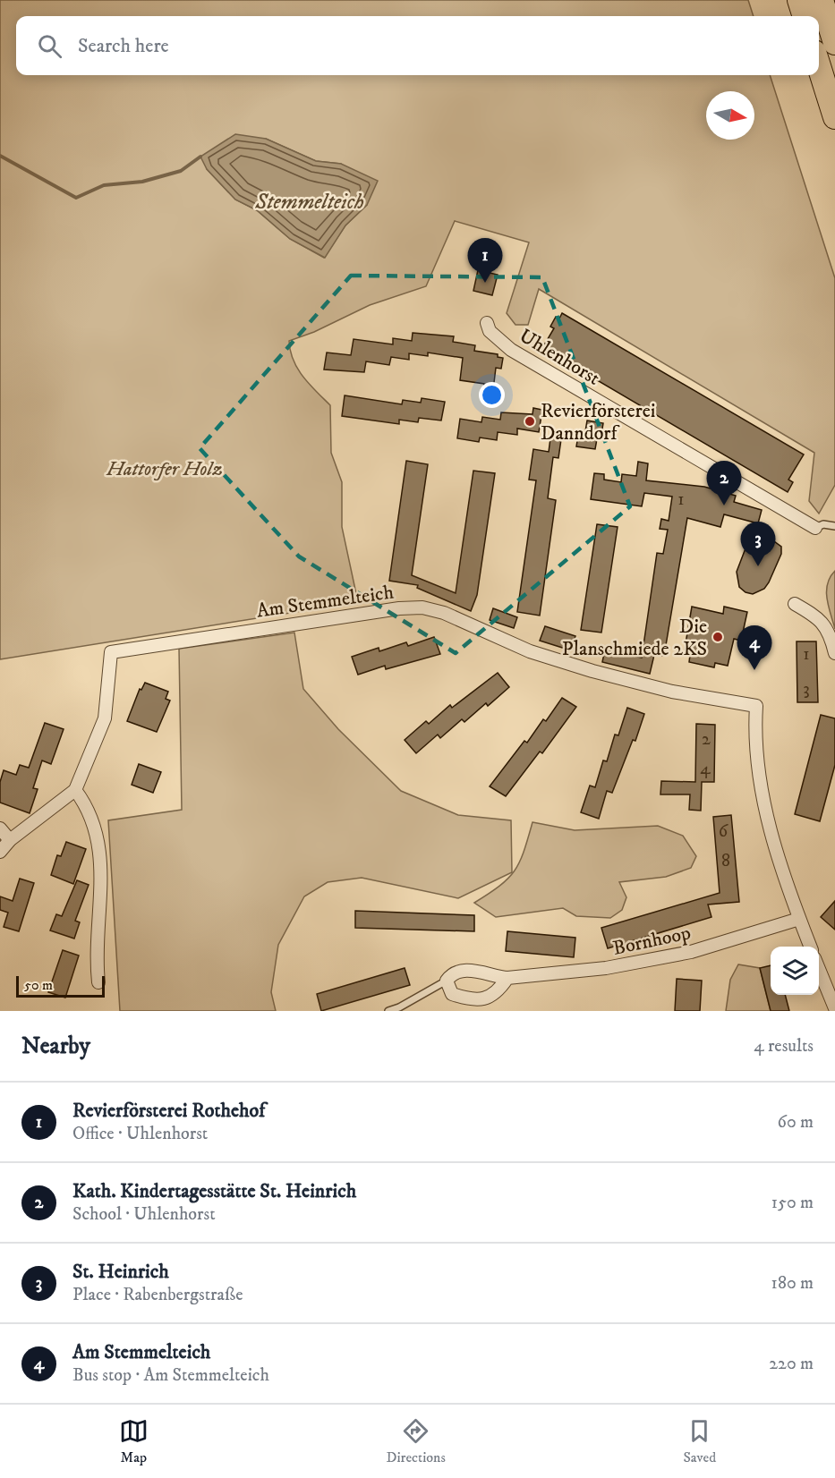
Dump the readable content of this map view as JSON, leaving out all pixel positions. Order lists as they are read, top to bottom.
{
  "streets": {
    "street": ["Uhlenhorst", "Am Stemmelteich", "Bornhoop"]
  },
  "crossings": [
    ["Am Stemmelteich", "Bornhoop"]
  ],
  "water": ["Stemmelteich"],
  "parks": ["Hattorfer Holz"],
  "places": ["Revierförsterei Danndorf", "Die Planschmiede 2KS"],
  "house_numbers": [
    "1",
    "1",
    "3",
    "2",
    "4",
    "6",
    "8"
  ],
  "scale_bar": "50 m",
  "north": "right",
  "page": {
    "search": "Search here",
    "pins": [
      "1",
      "2",
      "3",
      "4"
    ],
    "scale": "50 m",
    "heading": ["Nearby", "4 results"],
    "list": [
      {
        "mark": "1",
        "name": "Revierförsterei Rothehof",
        "note": "Office · Uhlenhorst",
        "value": "60 m"
      },
      {
        "mark": "2",
        "name": "Kath. Kindertagesstätte St. Heinrich",
        "note": "School · Uhlenhorst",
        "value": "150 m"
      },
      {
        "mark": "3",
        "name": "St. Heinrich",
        "note": "Place · Rabenbergstraße",
        "value": "180 m"
      },
      {
        "mark": "4",
        "name": "Am Stemmelteich",
        "note": "Bus stop · Am Stemmelteich",
        "value": "220 m"
      }
    ],
    "nav": ["Map", "Directions", "Saved"]
  }
}
